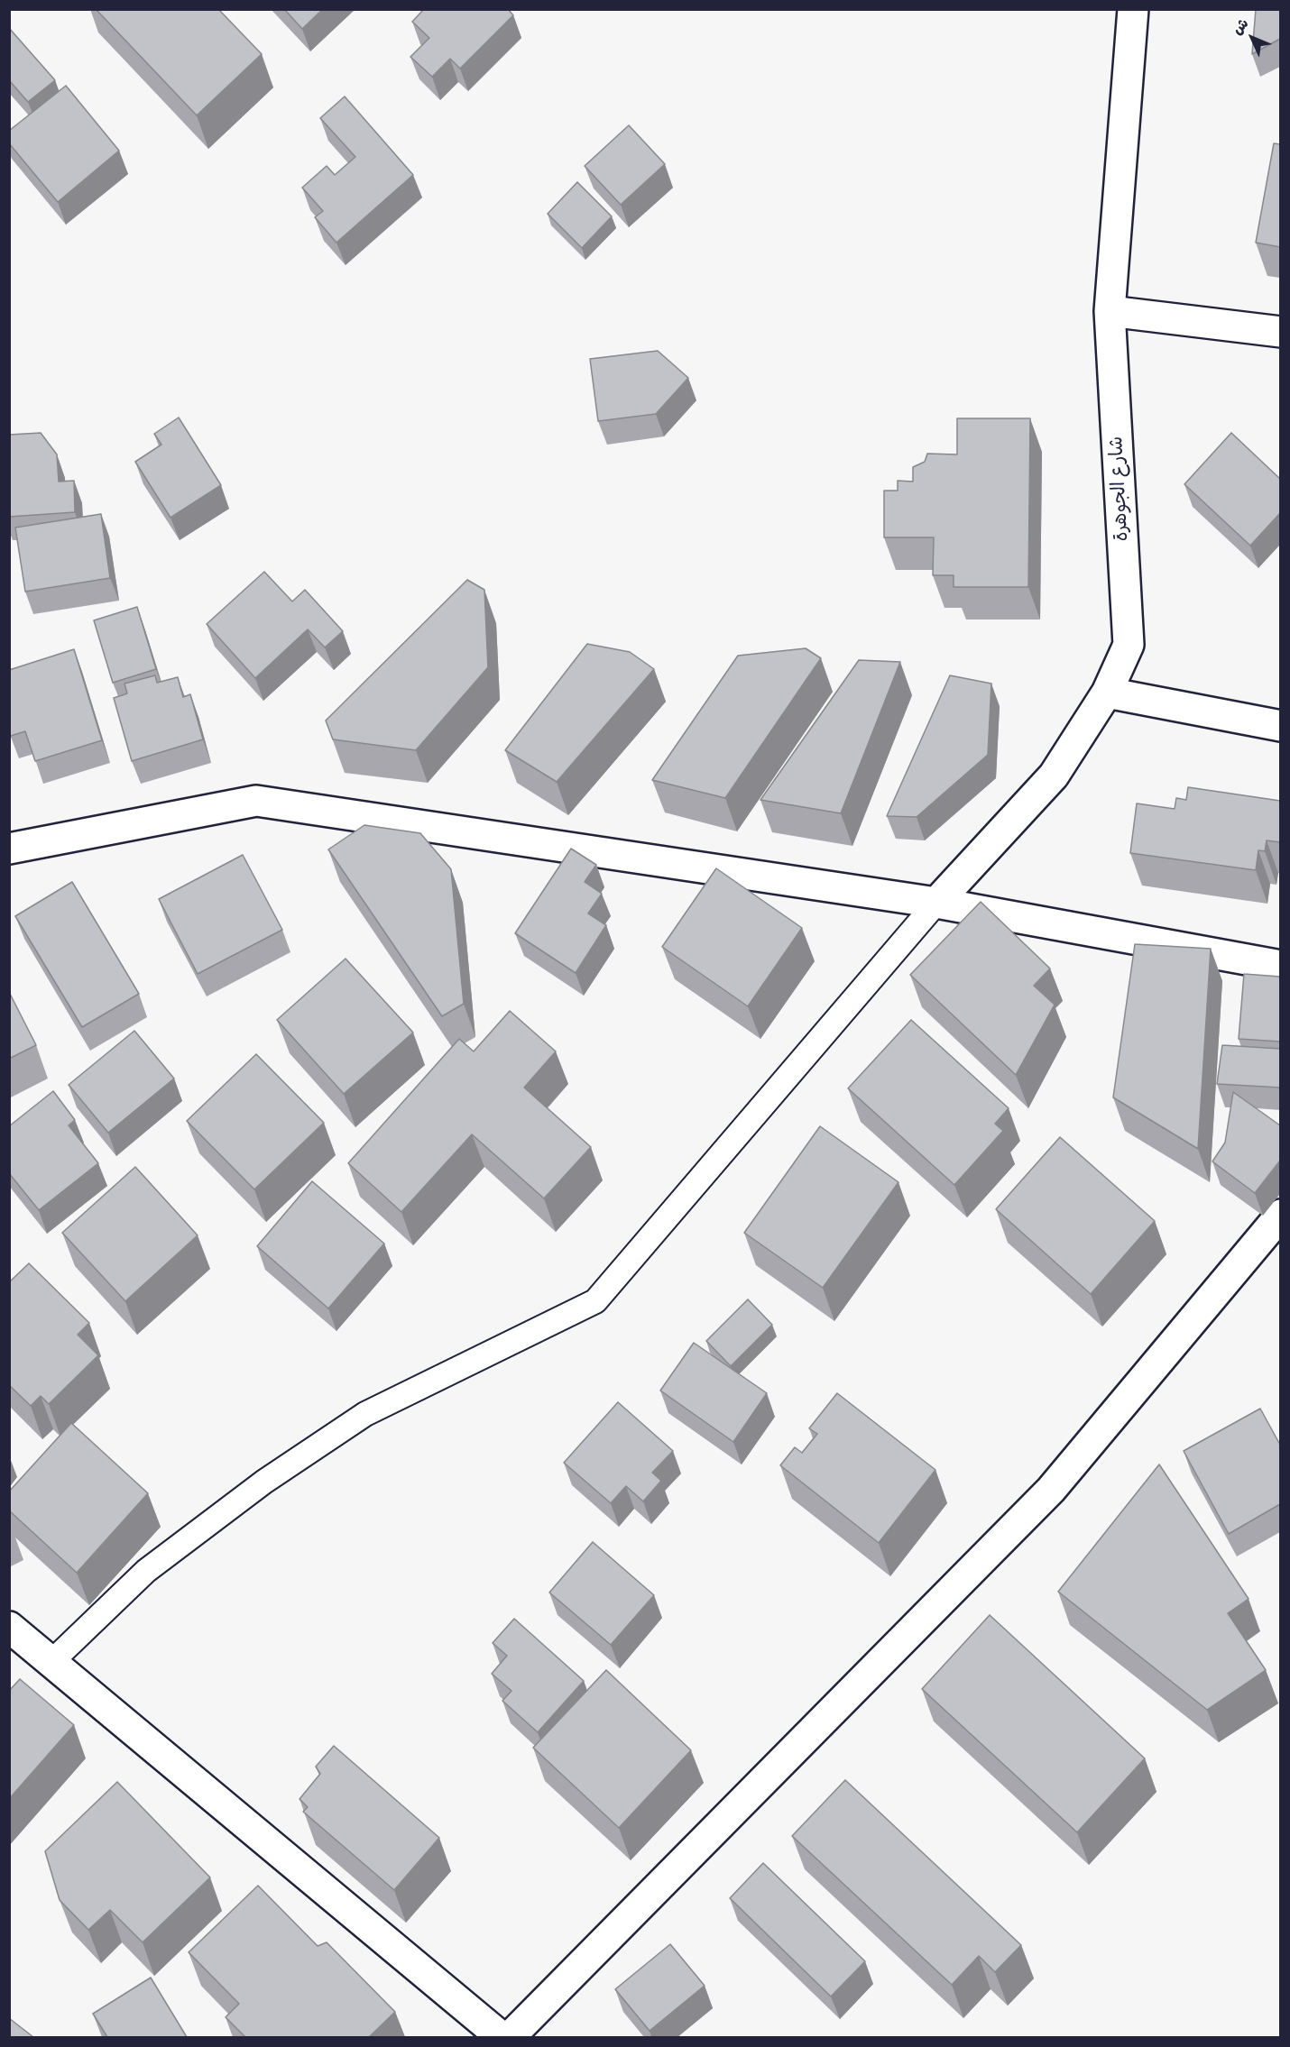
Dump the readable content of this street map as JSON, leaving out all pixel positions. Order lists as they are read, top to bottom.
{
  "streets": {
    "street": ["شارع الجوهرة"]
  },
  "north": "top left"
}
